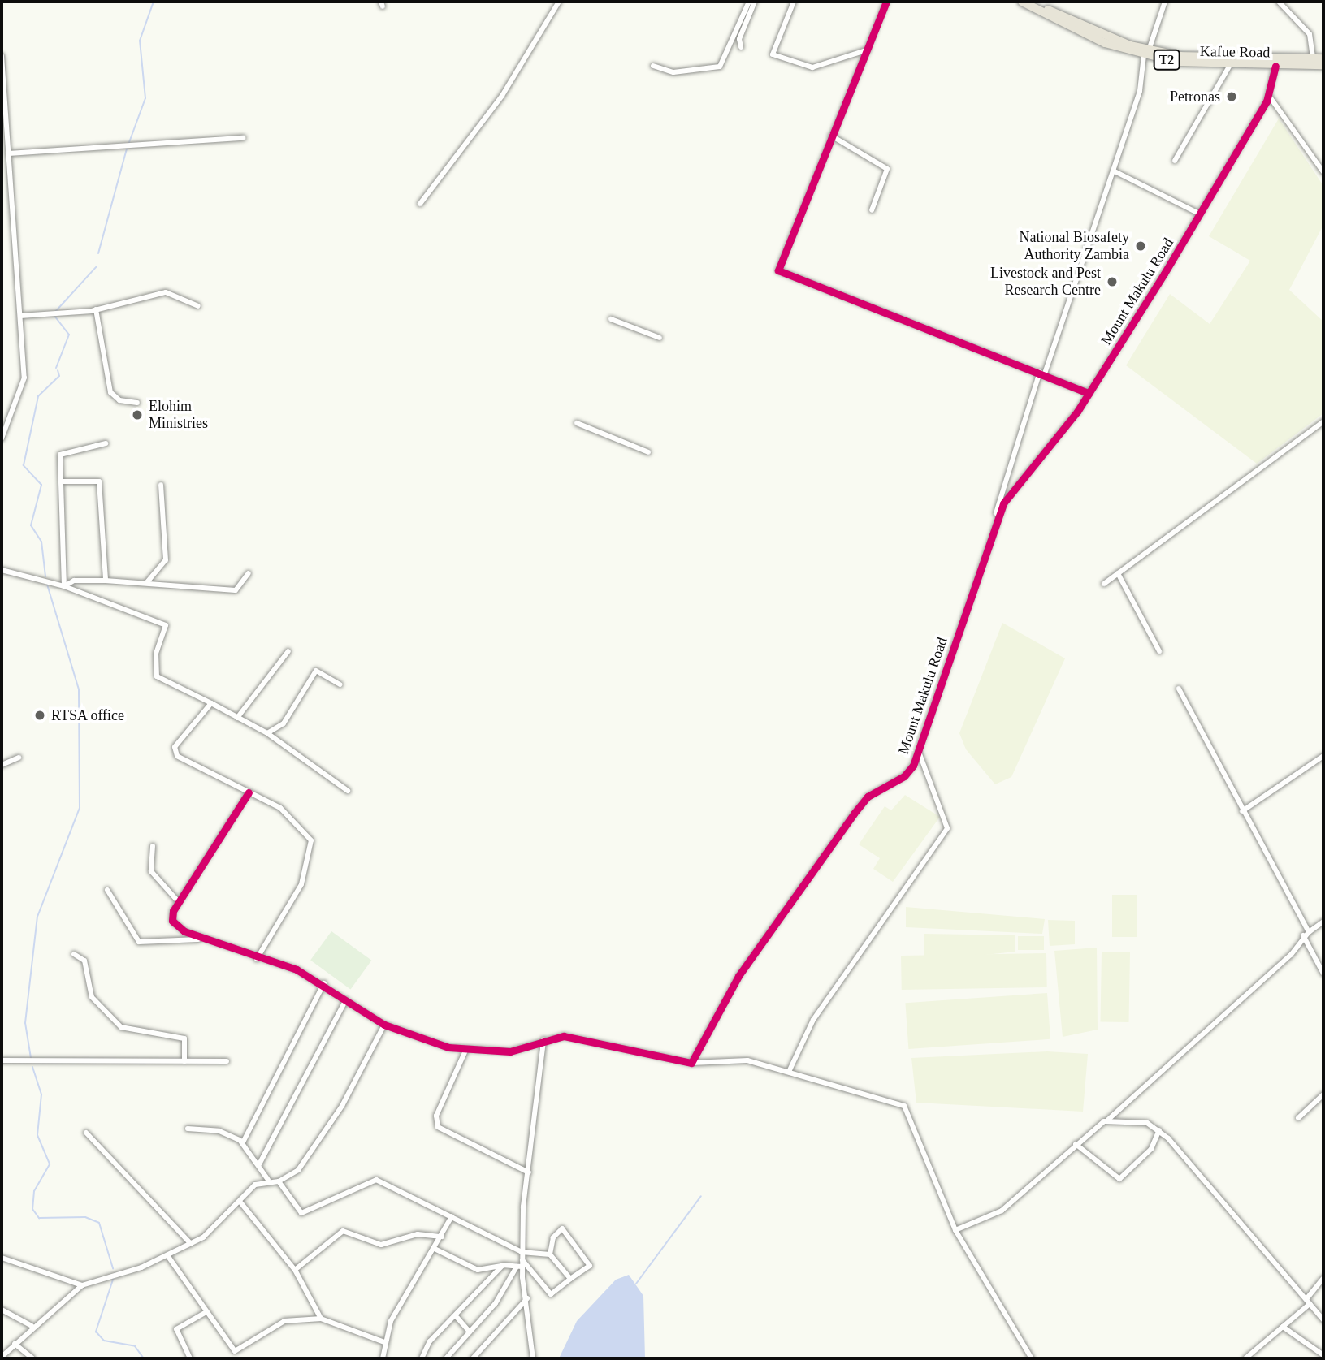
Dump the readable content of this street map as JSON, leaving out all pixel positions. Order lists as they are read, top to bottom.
{
  "streets": {
    "highway": ["Kafue Road", "T2"],
    "street": ["Mount Makulu Road"]
  },
  "crossings": [
    ["Kafue Road", "Mount Makulu Road"]
  ],
  "places": [
    "Petronas",
    "National Biosafety Authority Zambia",
    "Livestock and Pest Research Centre",
    "Elohim Ministries",
    "RTSA office"
  ]
}
